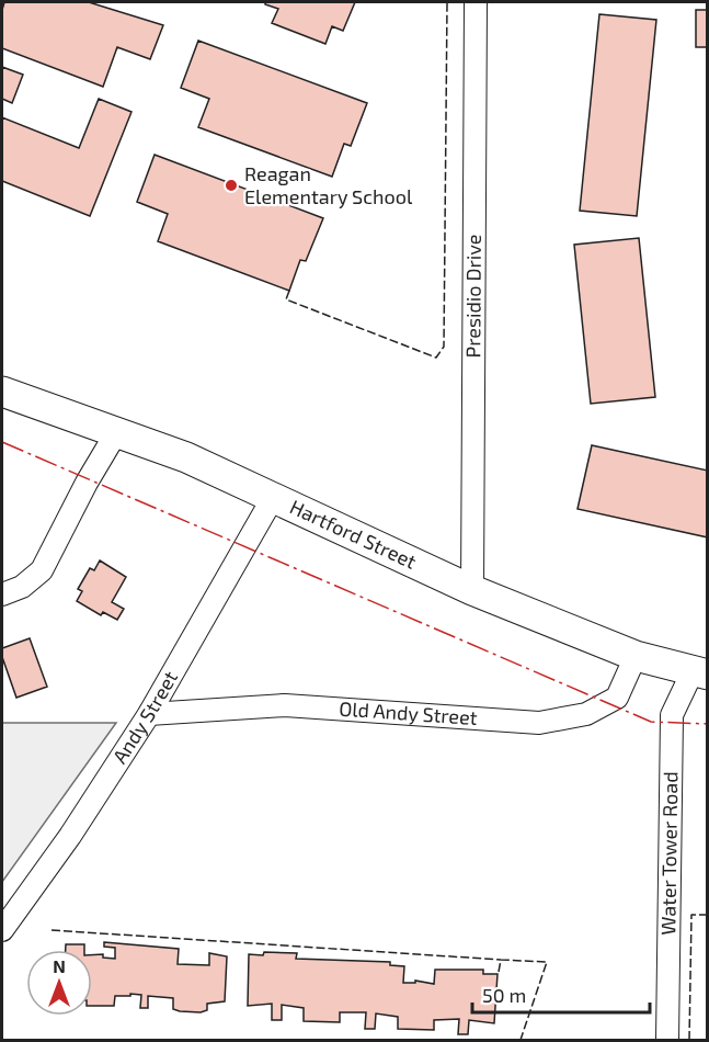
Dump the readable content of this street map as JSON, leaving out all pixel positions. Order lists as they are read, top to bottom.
{
  "streets": {
    "street": [
      "Presidio Drive",
      "Hartford Street",
      "Old Andy Street",
      "Andy Street",
      "Water Tower Road"
    ]
  },
  "crossings": [
    ["Presidio Drive", "Hartford Street"],
    ["Hartford Street", "Old Andy Street"],
    ["Hartford Street", "Andy Street"],
    ["Hartford Street", "Water Tower Road"],
    ["Old Andy Street", "Andy Street"]
  ],
  "places": ["Reagan Elementary School"],
  "scale_bar": "50 m",
  "north": "top"
}
